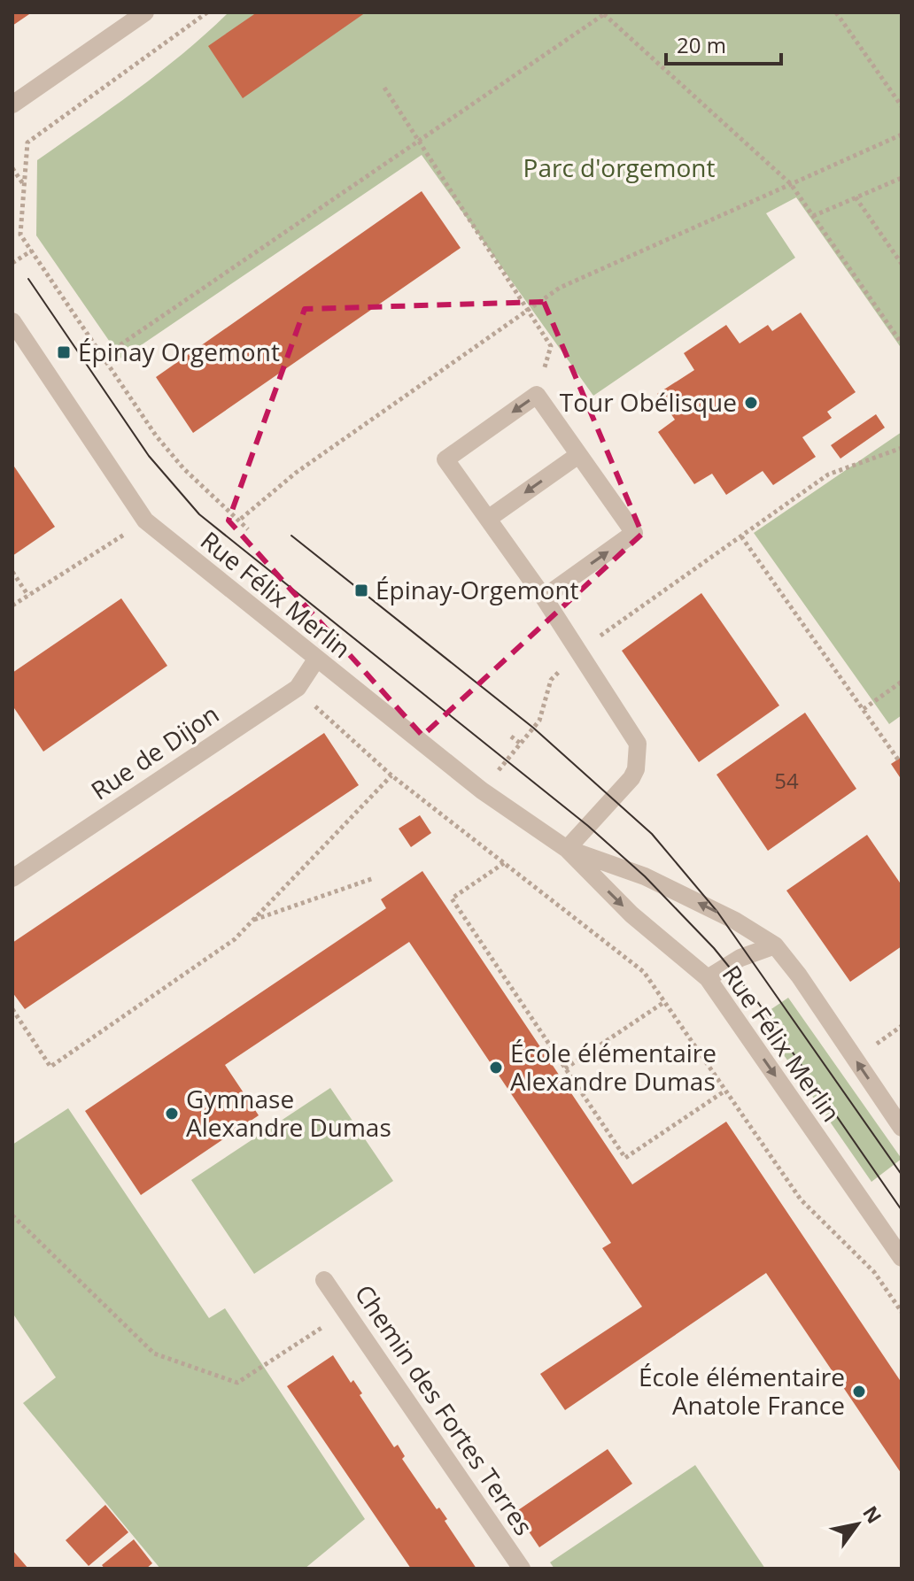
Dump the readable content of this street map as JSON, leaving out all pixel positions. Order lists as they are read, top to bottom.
{
  "streets": {
    "street": ["Rue Félix Merlin", "Rue de Dijon", "Chemin des Fortes Terres"]
  },
  "crossings": [
    ["Rue Félix Merlin", "Rue de Dijon"]
  ],
  "parks": ["Parc d'orgemont"],
  "places": {
    "transit": ["Épinay Orgemont", "Épinay-Orgemont"],
    "other": [
      "Tour Obélisque",
      "École élémentaire Alexandre Dumas",
      "Gymnase Alexandre Dumas",
      "École élémentaire Anatole France"
    ]
  },
  "house_numbers": ["54"],
  "scale_bar": "20 m",
  "north": "top right"
}
